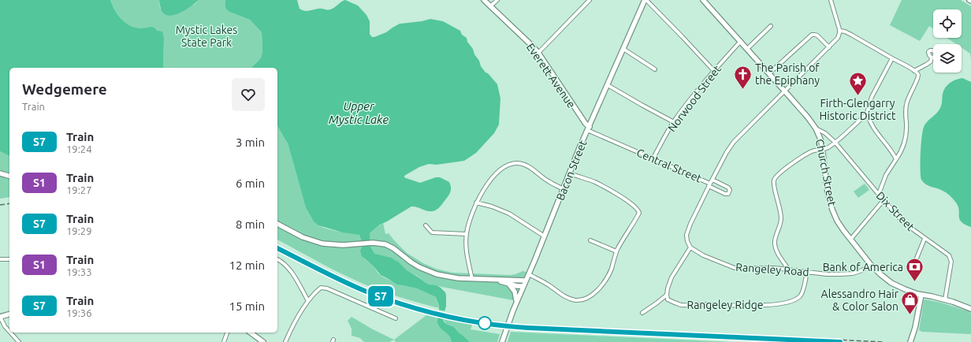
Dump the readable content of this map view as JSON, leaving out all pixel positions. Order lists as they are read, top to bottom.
{
  "streets": {
    "main road": ["Everett Avenue", "Bacon Street", "Church Street"],
    "street": [
      "Norwood Street",
      "Central Street",
      "Dix Street",
      "Rangeley Road",
      "Rangeley Ridge"
    ]
  },
  "crossings": [
    ["Everett Avenue", "Central Street"],
    ["Everett Avenue", "Bacon Street"],
    ["Norwood Street", "Central Street"],
    ["Norwood Street", "Church Street"],
    ["Central Street", "Bacon Street"],
    ["Central Street", "Church Street"],
    ["Church Street", "Dix Street"],
    ["Church Street", "Rangeley Road"],
    ["Rangeley Road", "Rangeley Ridge"]
  ],
  "water": ["Upper Mystic Lake"],
  "parks": ["Mystic Lakes State Park"],
  "places": {
    "church": ["The Parish of the Epiphany"],
    "place": ["Firth-Glengarry Historic District"],
    "bank": ["Bank of America"],
    "shop": ["Alessandro Hair & Color Salon"]
  },
  "page": {
    "on_map": "S7",
    "heading": ["Wedgemere", "Train"],
    "list": [
      {
        "mark": "S7",
        "name": "Train",
        "note": "19:24",
        "value": "3 min"
      },
      {
        "mark": "S1",
        "name": "Train",
        "note": "19:27",
        "value": "6 min"
      },
      {
        "mark": "S7",
        "name": "Train",
        "note": "19:29",
        "value": "8 min"
      },
      {
        "mark": "S1",
        "name": "Train",
        "note": "19:33",
        "value": "12 min"
      },
      {
        "mark": "S7",
        "name": "Train",
        "note": "19:36",
        "value": "15 min"
      }
    ]
  }
}
